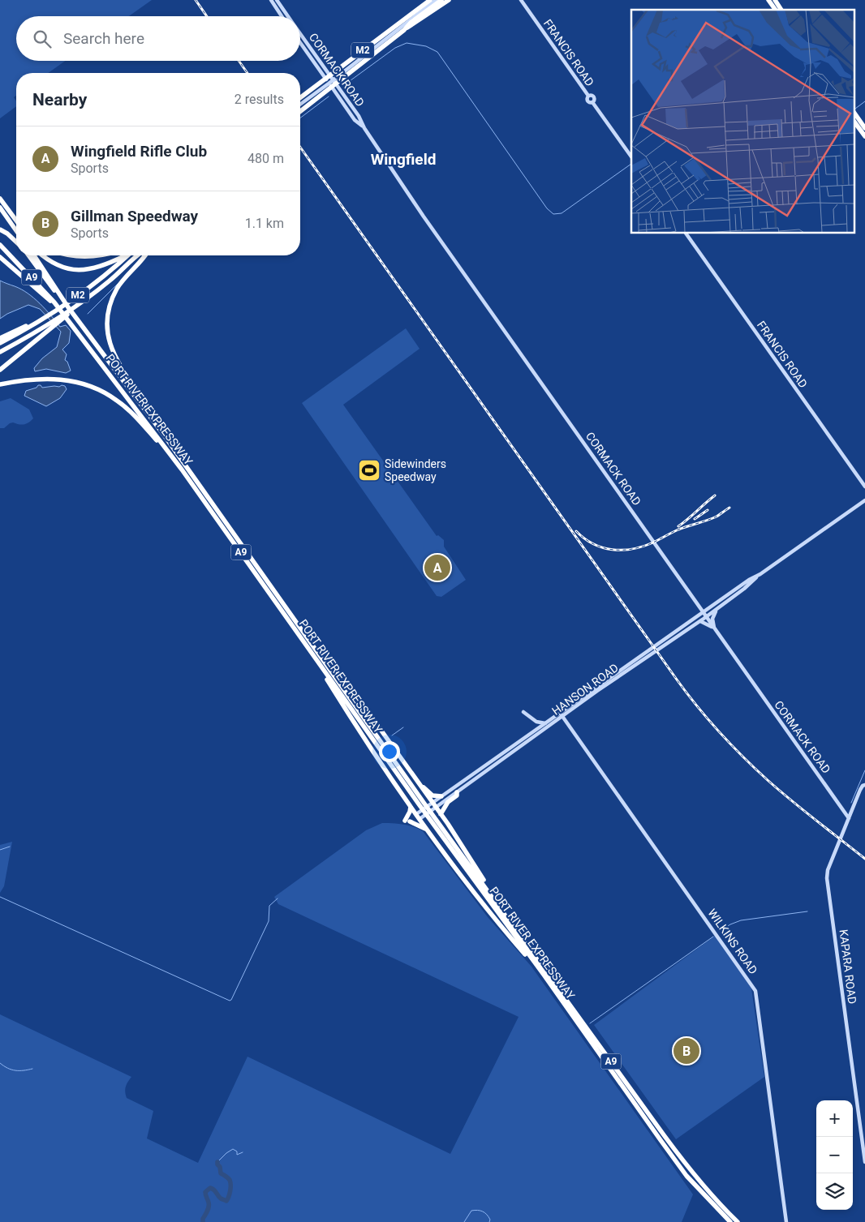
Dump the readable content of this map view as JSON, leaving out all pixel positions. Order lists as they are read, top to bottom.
{
  "streets": {
    "highway": ["M2", "A9", "PORT RIVER EXPRESSWAY"],
    "street": [
      "FRANCIS ROAD",
      "CORMACK ROAD",
      "HANSON ROAD",
      "WILKINS ROAD",
      "KAPARA ROAD"
    ]
  },
  "crossings": [
    ["CORMACK ROAD", "HANSON ROAD"],
    ["CORMACK ROAD", "KAPARA ROAD"],
    ["HANSON ROAD", "WILKINS ROAD"]
  ],
  "districts": ["Wingfield"],
  "places": {
    "sports": ["Sidewinders Speedway"]
  },
  "page": {
    "search": "Search here",
    "heading": ["Nearby", "2 results"],
    "list": [
      {
        "mark": "A",
        "name": "Wingfield Rifle Club",
        "note": "Sports",
        "value": "480 m"
      },
      {
        "mark": "B",
        "name": "Gillman Speedway",
        "note": "Sports",
        "value": "1.1 km"
      }
    ],
    "pins": ["A", "B"],
    "map_buttons": ["+", "−"]
  }
}
